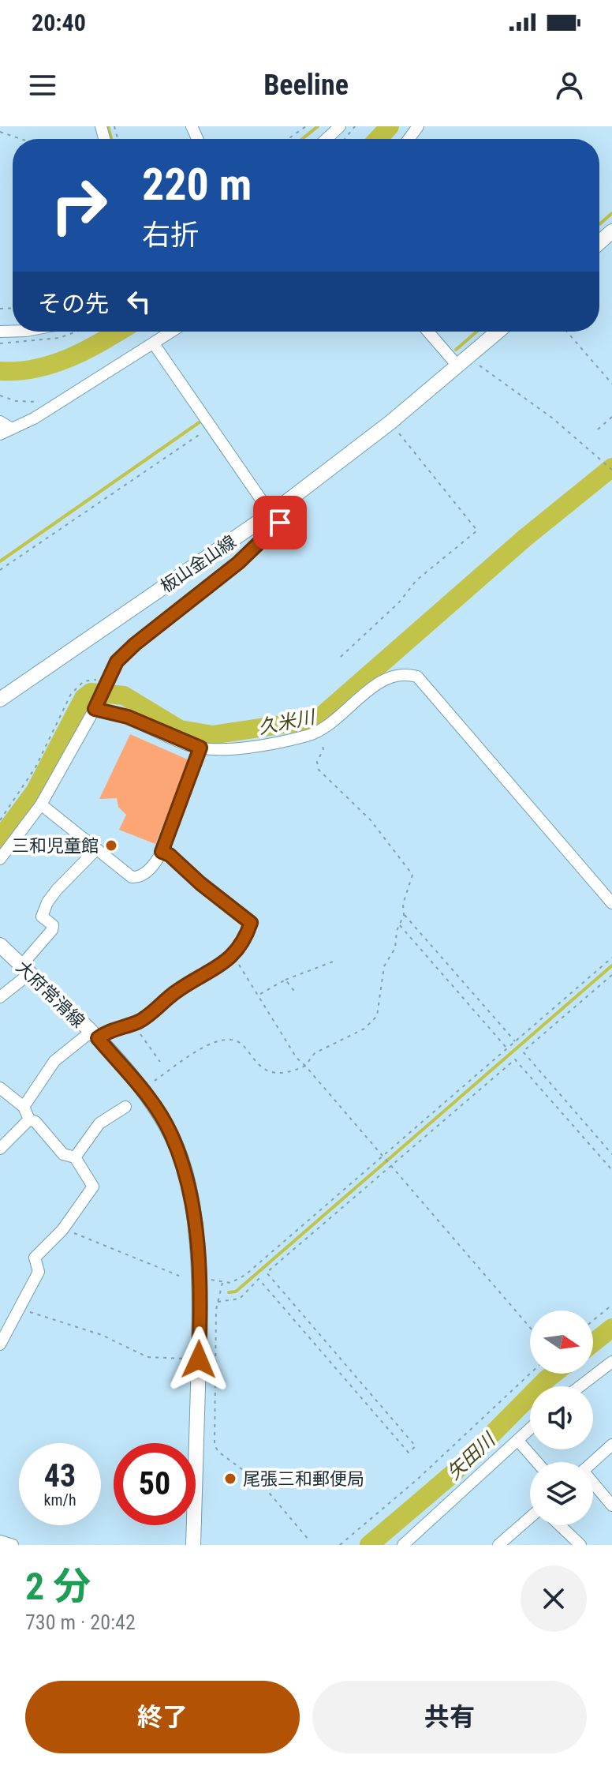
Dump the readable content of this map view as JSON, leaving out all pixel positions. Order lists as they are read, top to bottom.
{
  "streets": {
    "main road": ["板山金山線", "大府常滑線"]
  },
  "water": ["久米川", "矢田川"],
  "places": ["三和児童館", "尾張三和郵便局"],
  "north": "right",
  "page": {
    "status": "20:40",
    "header": "Beeline",
    "turn": ["220 m", "右折"],
    "then": "その先",
    "speed": "43 km/h",
    "limit": "50",
    "heading": ["2 分", "730 m · 20:42"],
    "buttons": ["終了", "共有"]
  }
}
